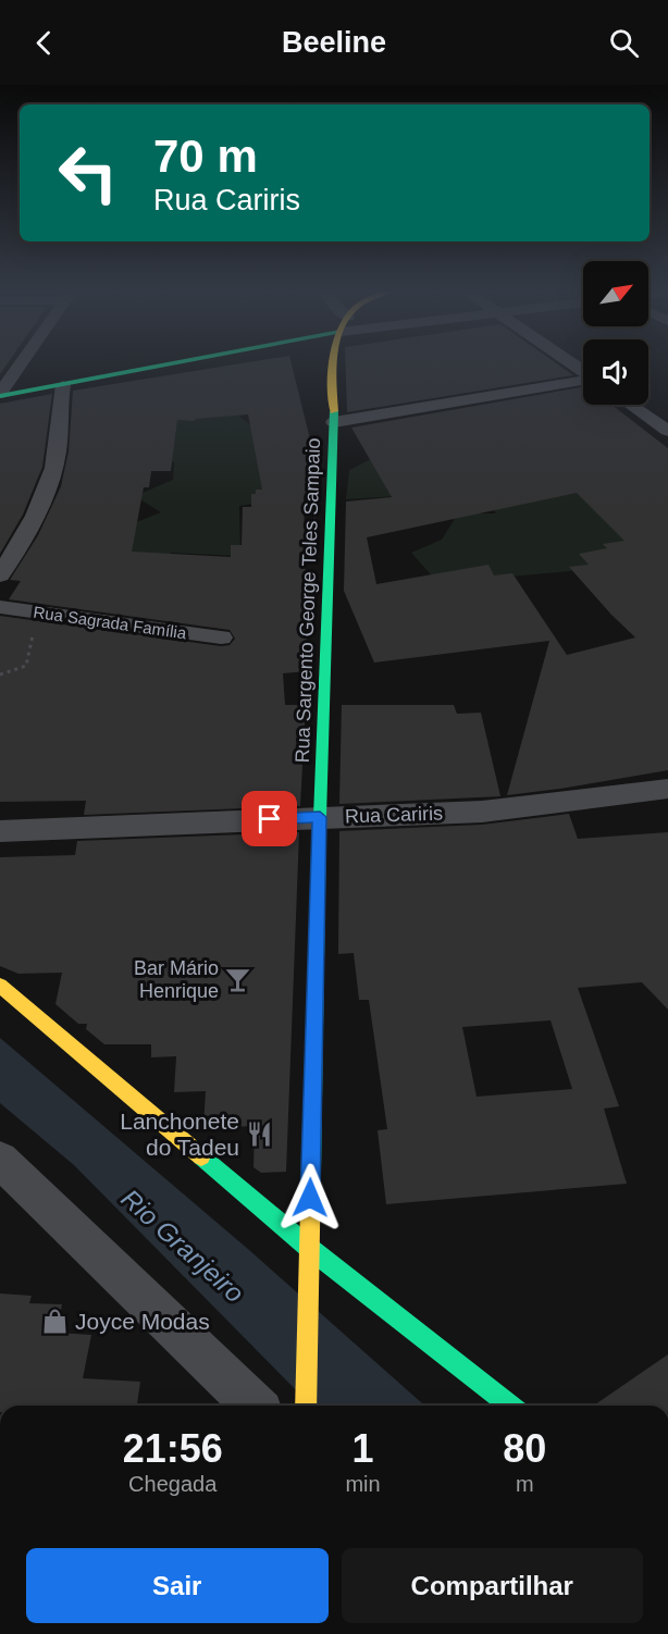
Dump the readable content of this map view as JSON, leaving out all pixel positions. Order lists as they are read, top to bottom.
{
  "streets": {
    "main road": ["Rua Sargento George Teles Sampaio"],
    "street": ["Rua Sagrada Família", "Rua Cariris"]
  },
  "crossings": [
    ["Rua Sargento George Teles Sampaio", "Rua Cariris"]
  ],
  "water": ["Rio Granjeiro"],
  "places": {
    "bar": ["Bar Mário Henrique"],
    "restaurant": ["Lanchonete do Tadeu"],
    "shop": ["Joyce Modas"]
  },
  "north": "top right",
  "page": {
    "header": "Beeline",
    "turn": ["70 m", "Rua Cariris"],
    "eta": [
      "21:56",
      "Chegada",
      "1",
      "min",
      "80",
      "m"
    ],
    "buttons": ["Sair", "Compartilhar"]
  }
}
